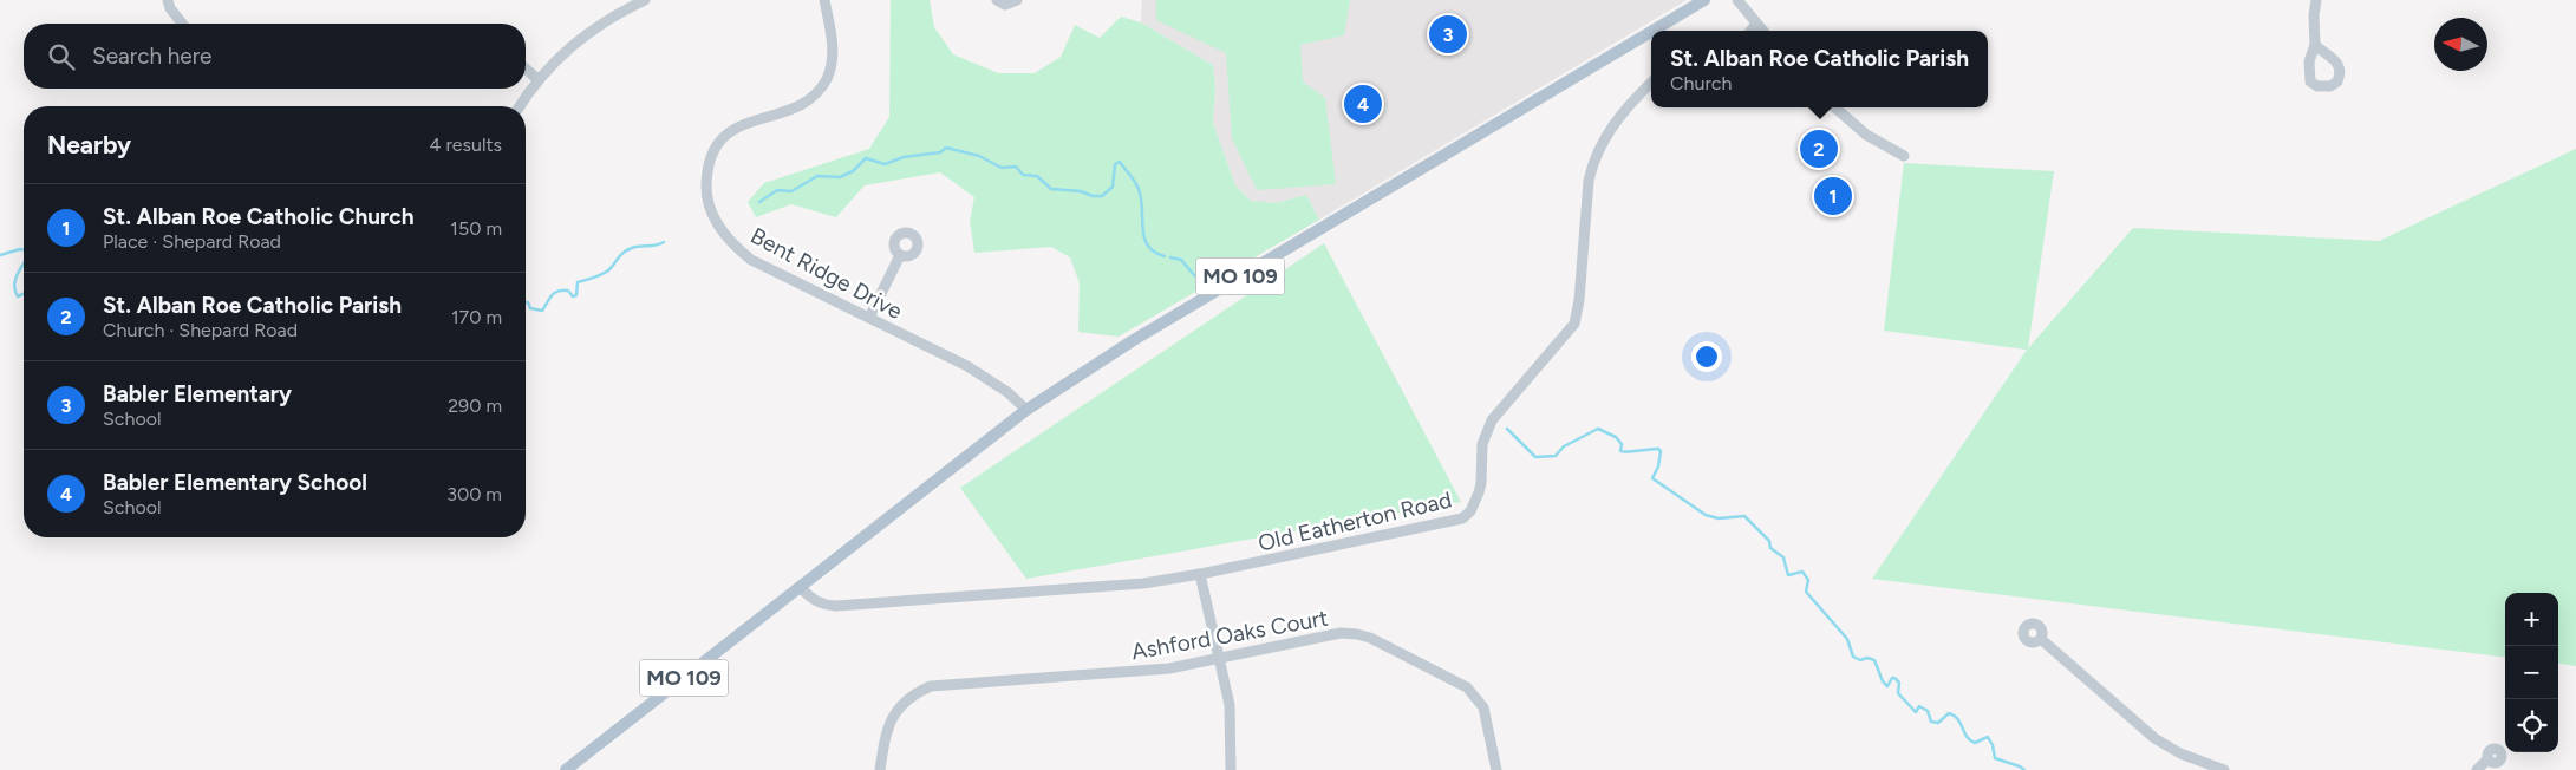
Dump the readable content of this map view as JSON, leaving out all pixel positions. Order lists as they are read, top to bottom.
{
  "streets": {
    "main road": ["MO 109"],
    "street": ["Bent Ridge Drive", "Old Eatherton Road", "Ashford Oaks Court"]
  },
  "crossings": [
    ["Bent Ridge Drive", "MO 109"],
    ["MO 109", "Old Eatherton Road"]
  ],
  "north": "left",
  "page": {
    "pins": [
      "3",
      "4",
      "2",
      "1"
    ],
    "search": "Search here",
    "popup": ["St. Alban Roe Catholic Parish", "Church"],
    "heading": ["Nearby", "4 results"],
    "list": [
      {
        "mark": "1",
        "name": "St. Alban Roe Catholic Church",
        "note": "Place · Shepard Road",
        "value": "150 m"
      },
      {
        "mark": "2",
        "name": "St. Alban Roe Catholic Parish",
        "note": "Church · Shepard Road",
        "value": "170 m"
      },
      {
        "mark": "3",
        "name": "Babler Elementary",
        "note": "School",
        "value": "290 m"
      },
      {
        "mark": "4",
        "name": "Babler Elementary School",
        "note": "School",
        "value": "300 m"
      }
    ],
    "map_buttons": ["+", "−"]
  }
}
